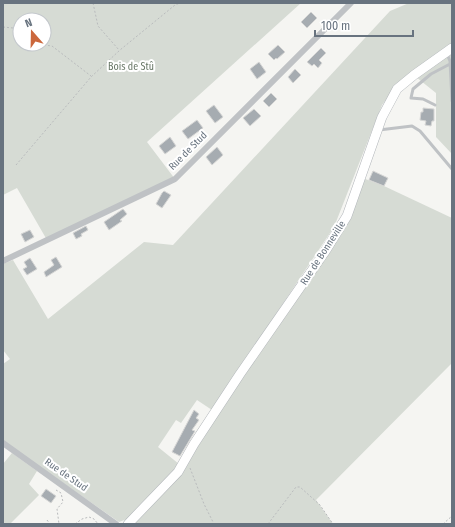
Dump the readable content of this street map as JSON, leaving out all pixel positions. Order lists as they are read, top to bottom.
{
  "streets": {
    "street": ["Rue de Stud", "Rue de Bonneville"]
  },
  "parks": ["Bois de Stû"],
  "scale_bar": "100 m",
  "north": "top"
}
